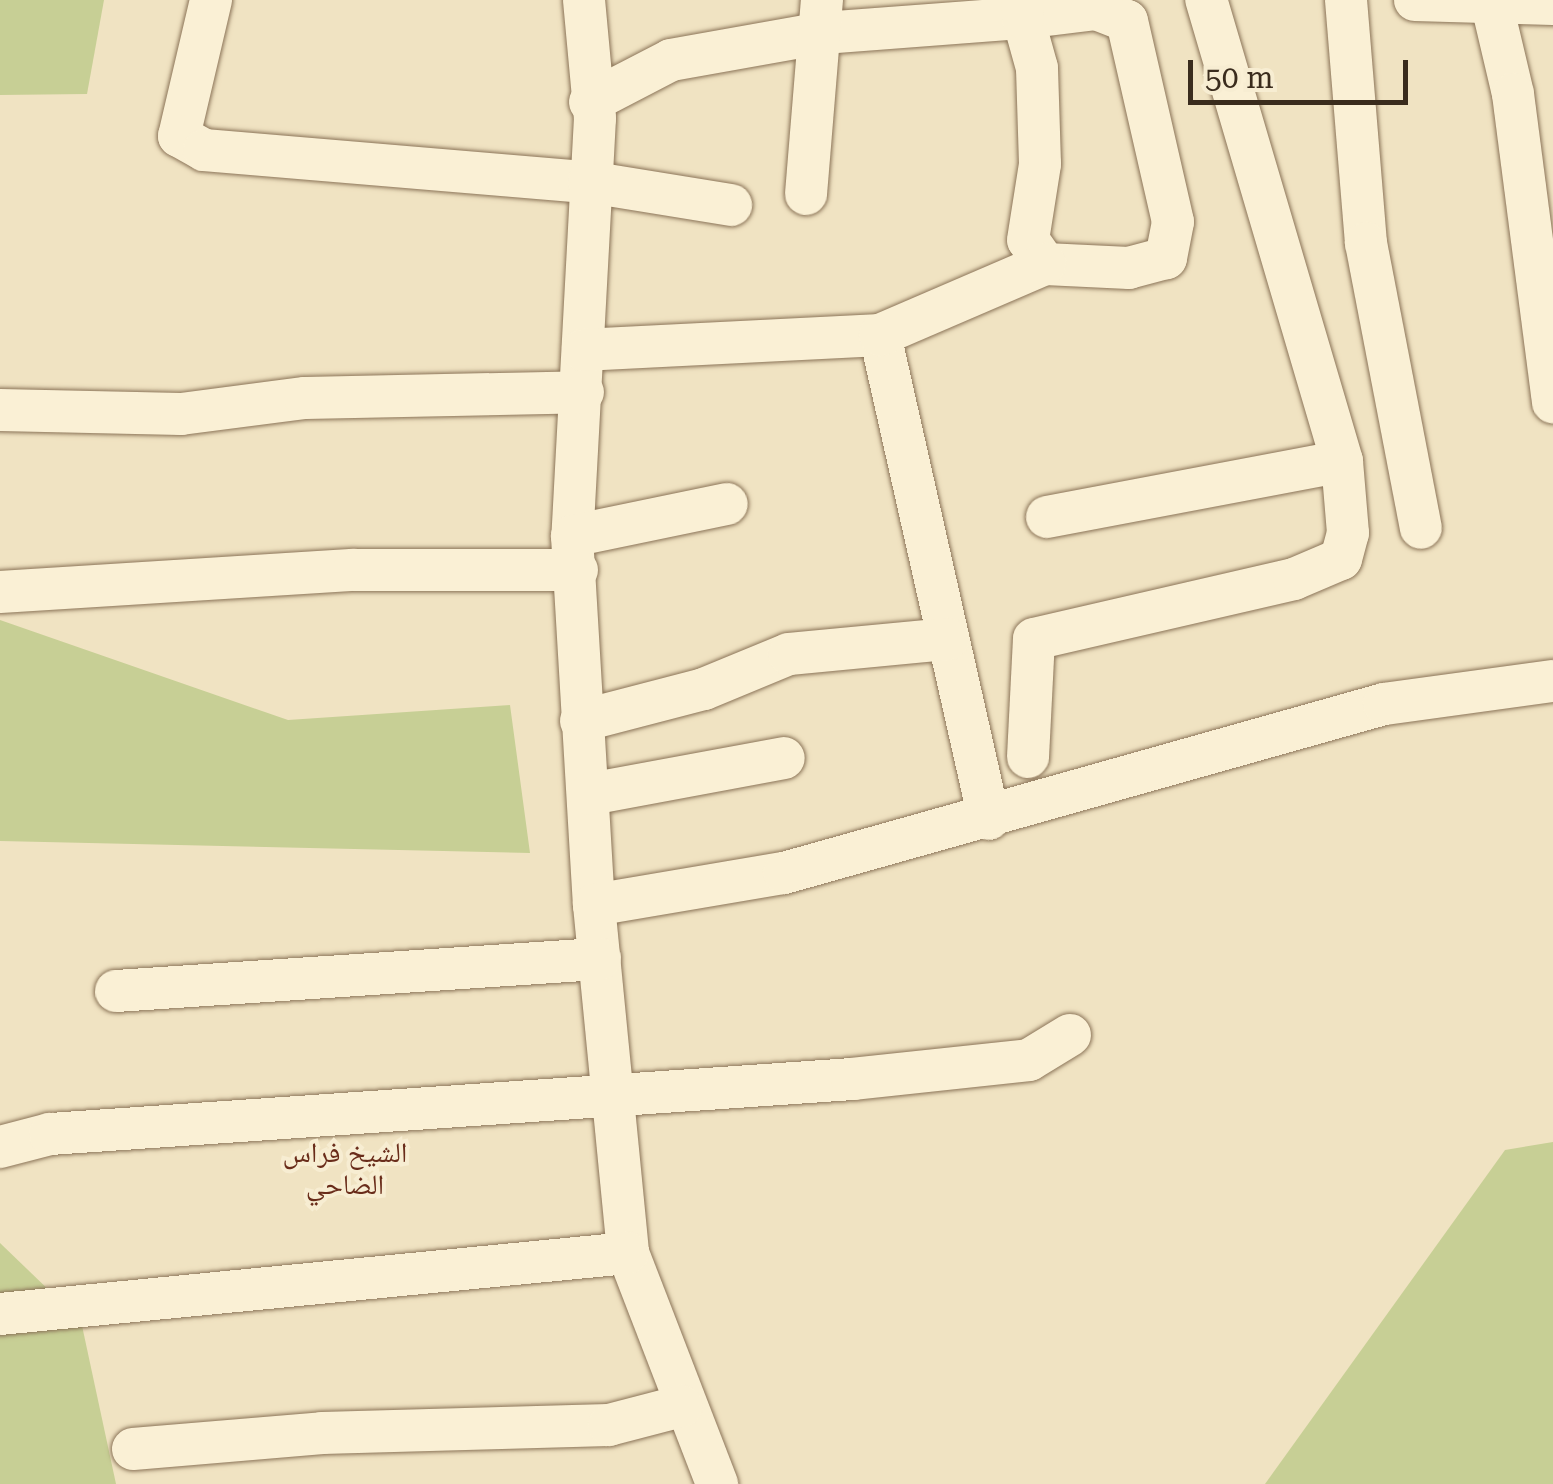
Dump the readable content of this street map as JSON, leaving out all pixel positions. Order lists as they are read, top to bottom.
{
  "districts": ["الشيخ فراس الضاحي"],
  "scale_bar": "50 m"
}
